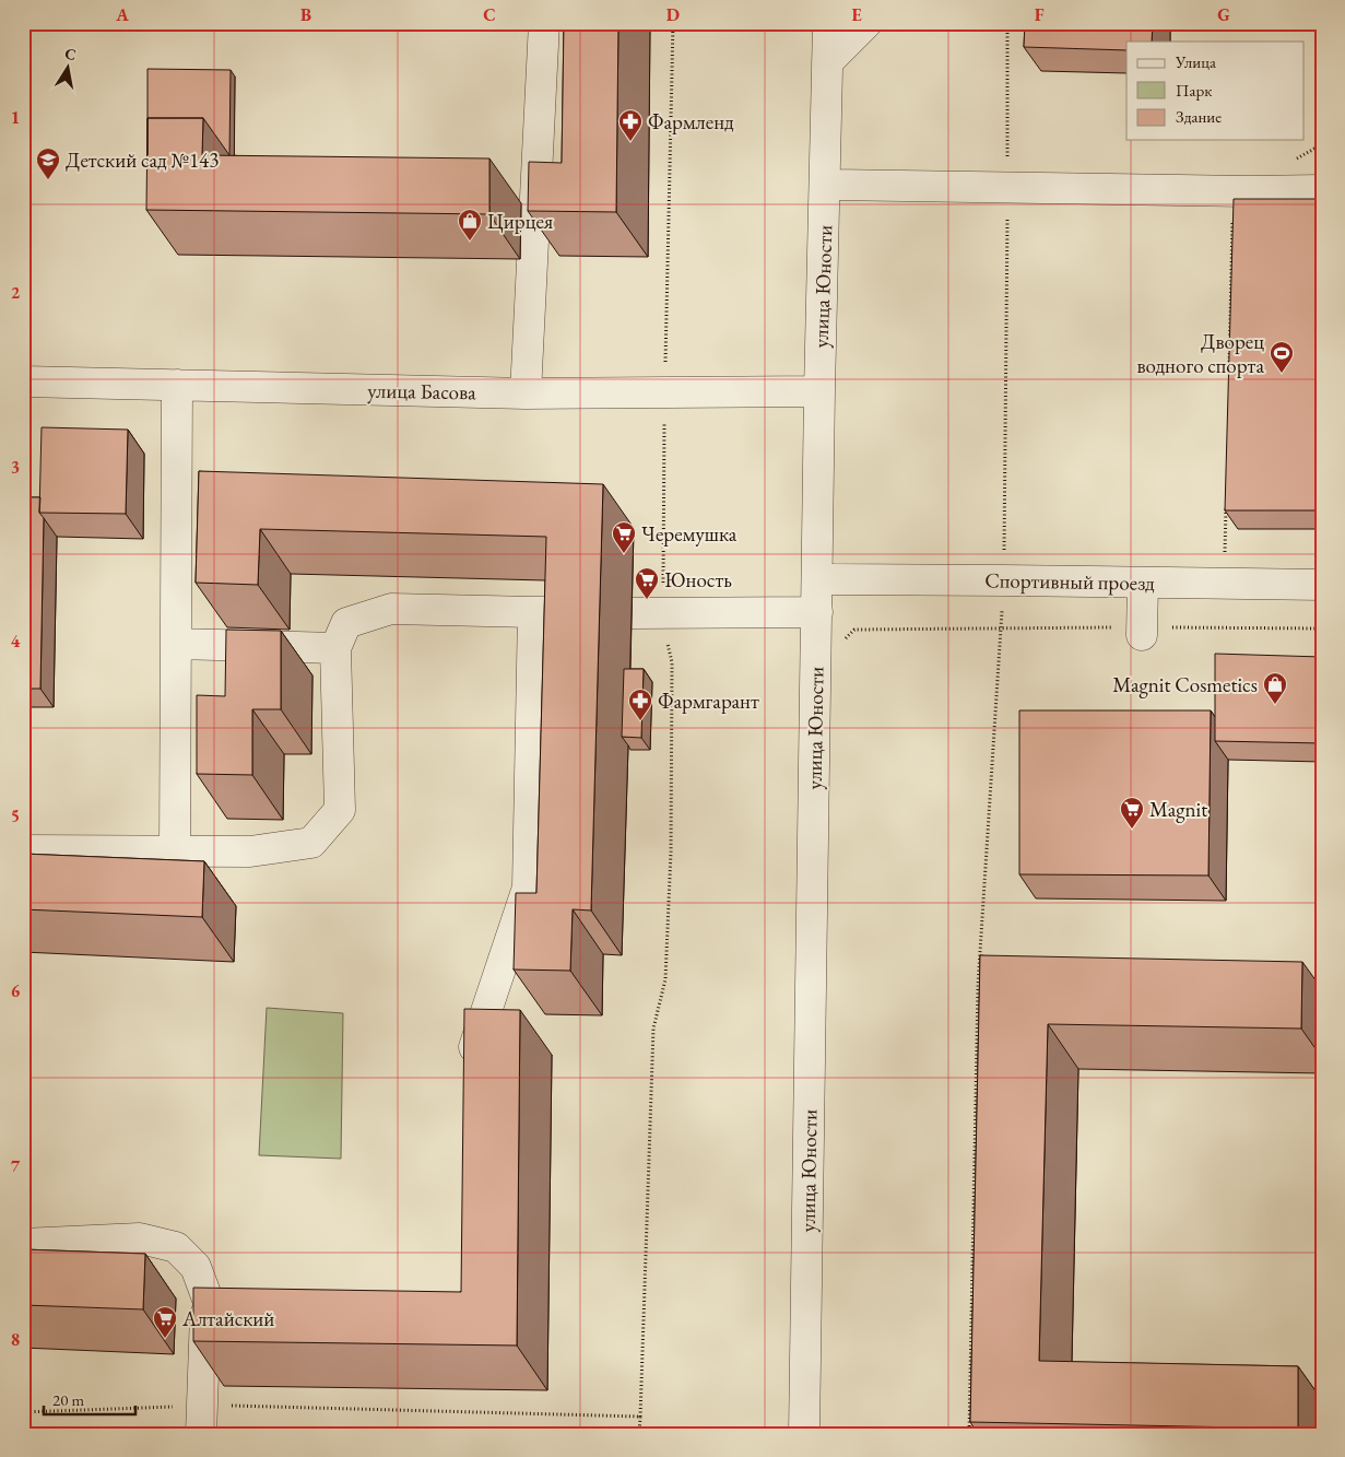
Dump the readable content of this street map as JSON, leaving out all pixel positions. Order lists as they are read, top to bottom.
{
  "streets": {
    "street": ["улица Юности", "улица Басова", "Спортивный проезд"]
  },
  "crossings": [
    ["улица Юности", "улица Басова"],
    ["улица Юности", "Спортивный проезд"]
  ],
  "places": {
    "pharmacy": ["Фармленд", "Фармгарант"],
    "school or university": ["Детский сад №143"],
    "shop": ["Цирцея", "Magnit Cosmetics"],
    "sports": ["Дворец водного спорта"],
    "supermarket": [
      "Черемушка",
      "Юность",
      "Magnit",
      "Алтайский"
    ]
  },
  "legend": ["Улица", "Парк", "Здание"],
  "scale_bar": "20 m",
  "north": "top",
  "grid": {
    "columns": [
      "A",
      "B",
      "C",
      "D",
      "E",
      "F",
      "G"
    ],
    "rows": [
      "1",
      "2",
      "3",
      "4",
      "5",
      "6",
      "7",
      "8"
    ]
  }
}
